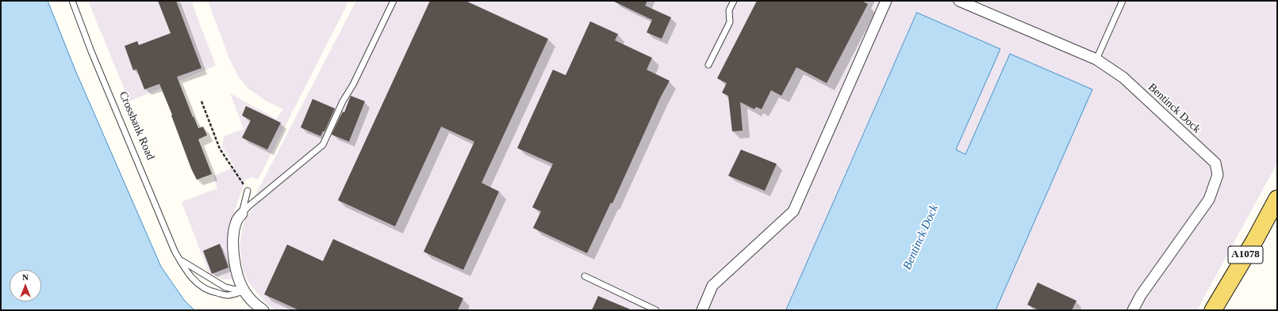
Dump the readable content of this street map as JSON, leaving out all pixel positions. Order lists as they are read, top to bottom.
{
  "streets": {
    "main road": ["A1078"],
    "street": ["Bentinck Dock"],
    "lane": ["Crossbank Road"]
  },
  "water": ["Bentinck Dock"],
  "north": "top"
}
